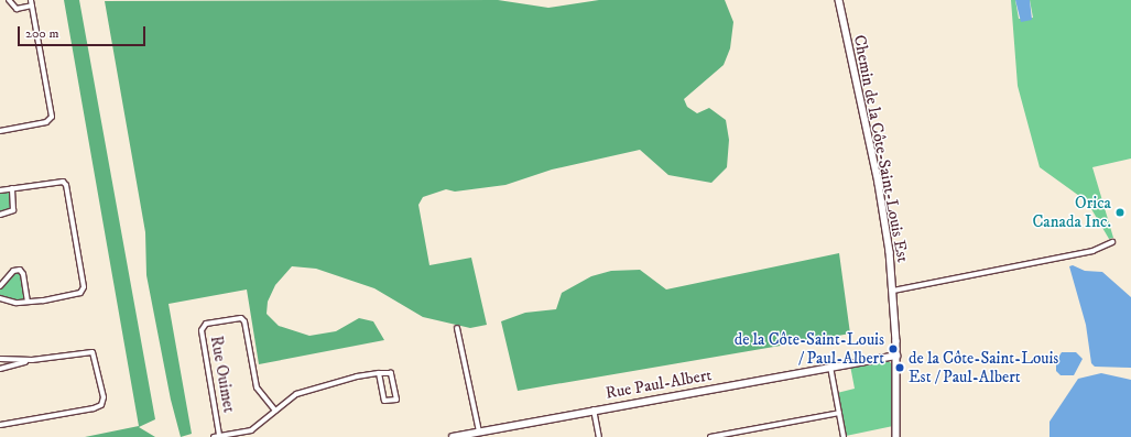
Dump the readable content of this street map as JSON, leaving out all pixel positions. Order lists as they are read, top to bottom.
{
  "streets": {
    "street": ["Chemin de la Côte-Saint-Louis Est", "Rue Ouimet", "Rue Paul-Albert"]
  },
  "crossings": [
    ["Chemin de la Côte-Saint-Louis Est", "Rue Paul-Albert"]
  ],
  "places": ["Orica Canada Inc.", "de la Côte-Saint-Louis / Paul-Albert", "de la Côte-Saint-Louis Est / Paul-Albert"],
  "scale_bar": "200 m"
}
